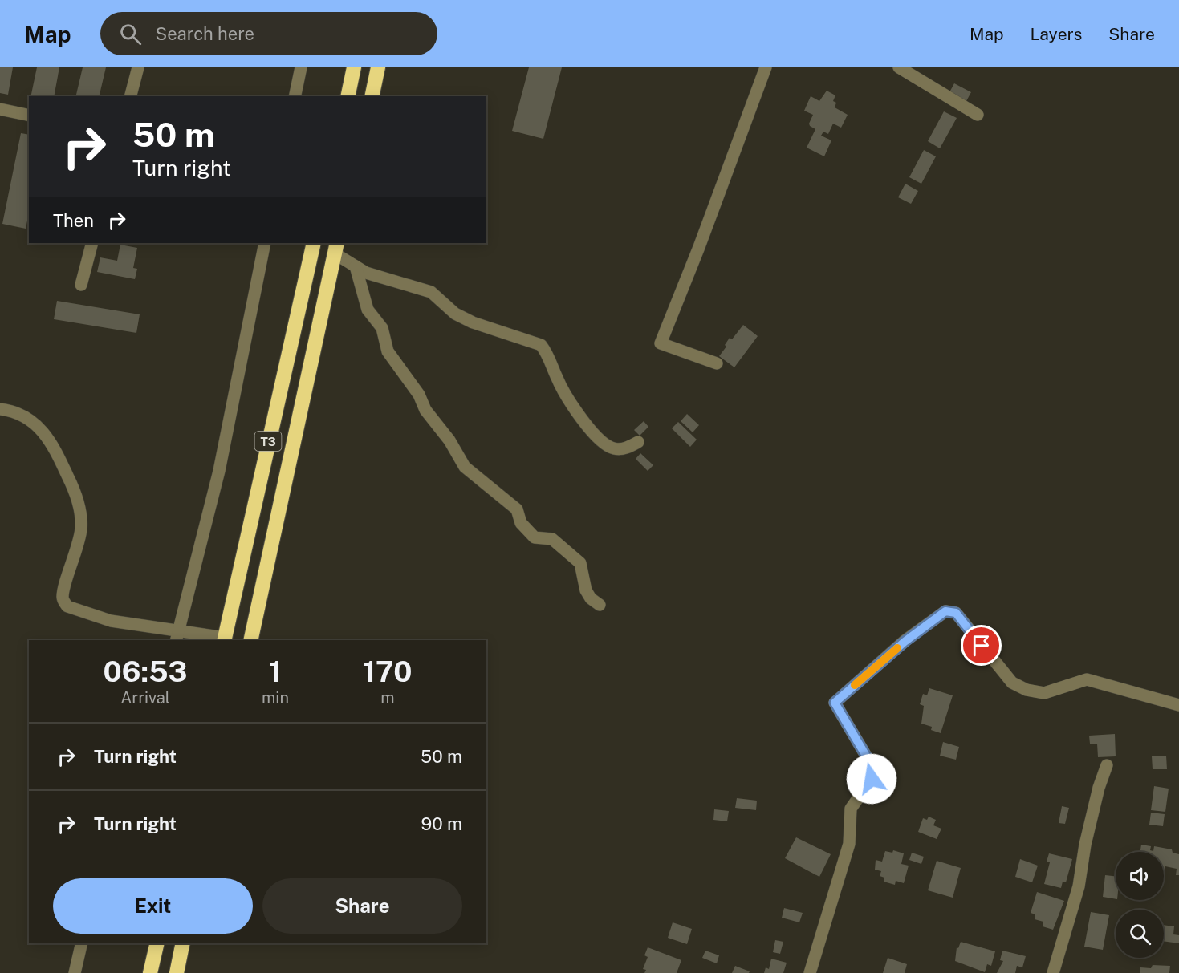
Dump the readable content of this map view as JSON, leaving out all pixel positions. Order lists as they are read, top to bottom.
{
  "streets": {
    "highway": ["T3"]
  },
  "page": {
    "header": "Map",
    "search": "Search here",
    "nav": ["Map", "Layers", "Share"],
    "turn": ["50 m", "Turn right"],
    "then": "Then",
    "eta": [
      "06:53",
      "Arrival",
      "1",
      "min",
      "170",
      "m"
    ],
    "list": [
      {
        "name": "Turn right",
        "value": "50 m"
      },
      {
        "name": "Turn right",
        "value": "90 m"
      }
    ],
    "buttons": ["Exit", "Share"]
  }
}
